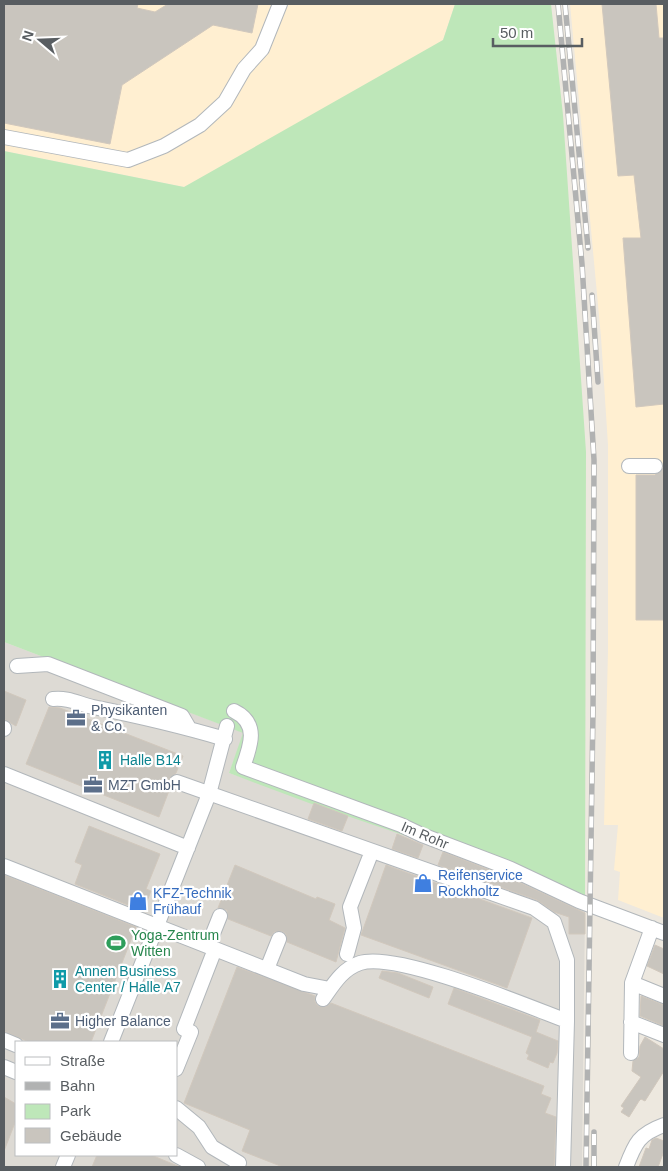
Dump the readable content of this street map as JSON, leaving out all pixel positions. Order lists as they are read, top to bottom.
{
  "streets": {
    "street": ["Im Rohr"]
  },
  "places": {
    "office": ["Physikanten & Co.", "MZT GmbH", "Higher Balance"],
    "building": ["Halle B14", "Annen Business Center / Halle A7"],
    "shop": ["Reifenservice Rockholtz", "KFZ-Technik Frühauf"],
    "sports": ["Yoga-Zentrum Witten"]
  },
  "legend": [
    "Straße",
    "Bahn",
    "Park",
    "Gebäude"
  ],
  "scale_bar": "50 m",
  "north": "left"
}
